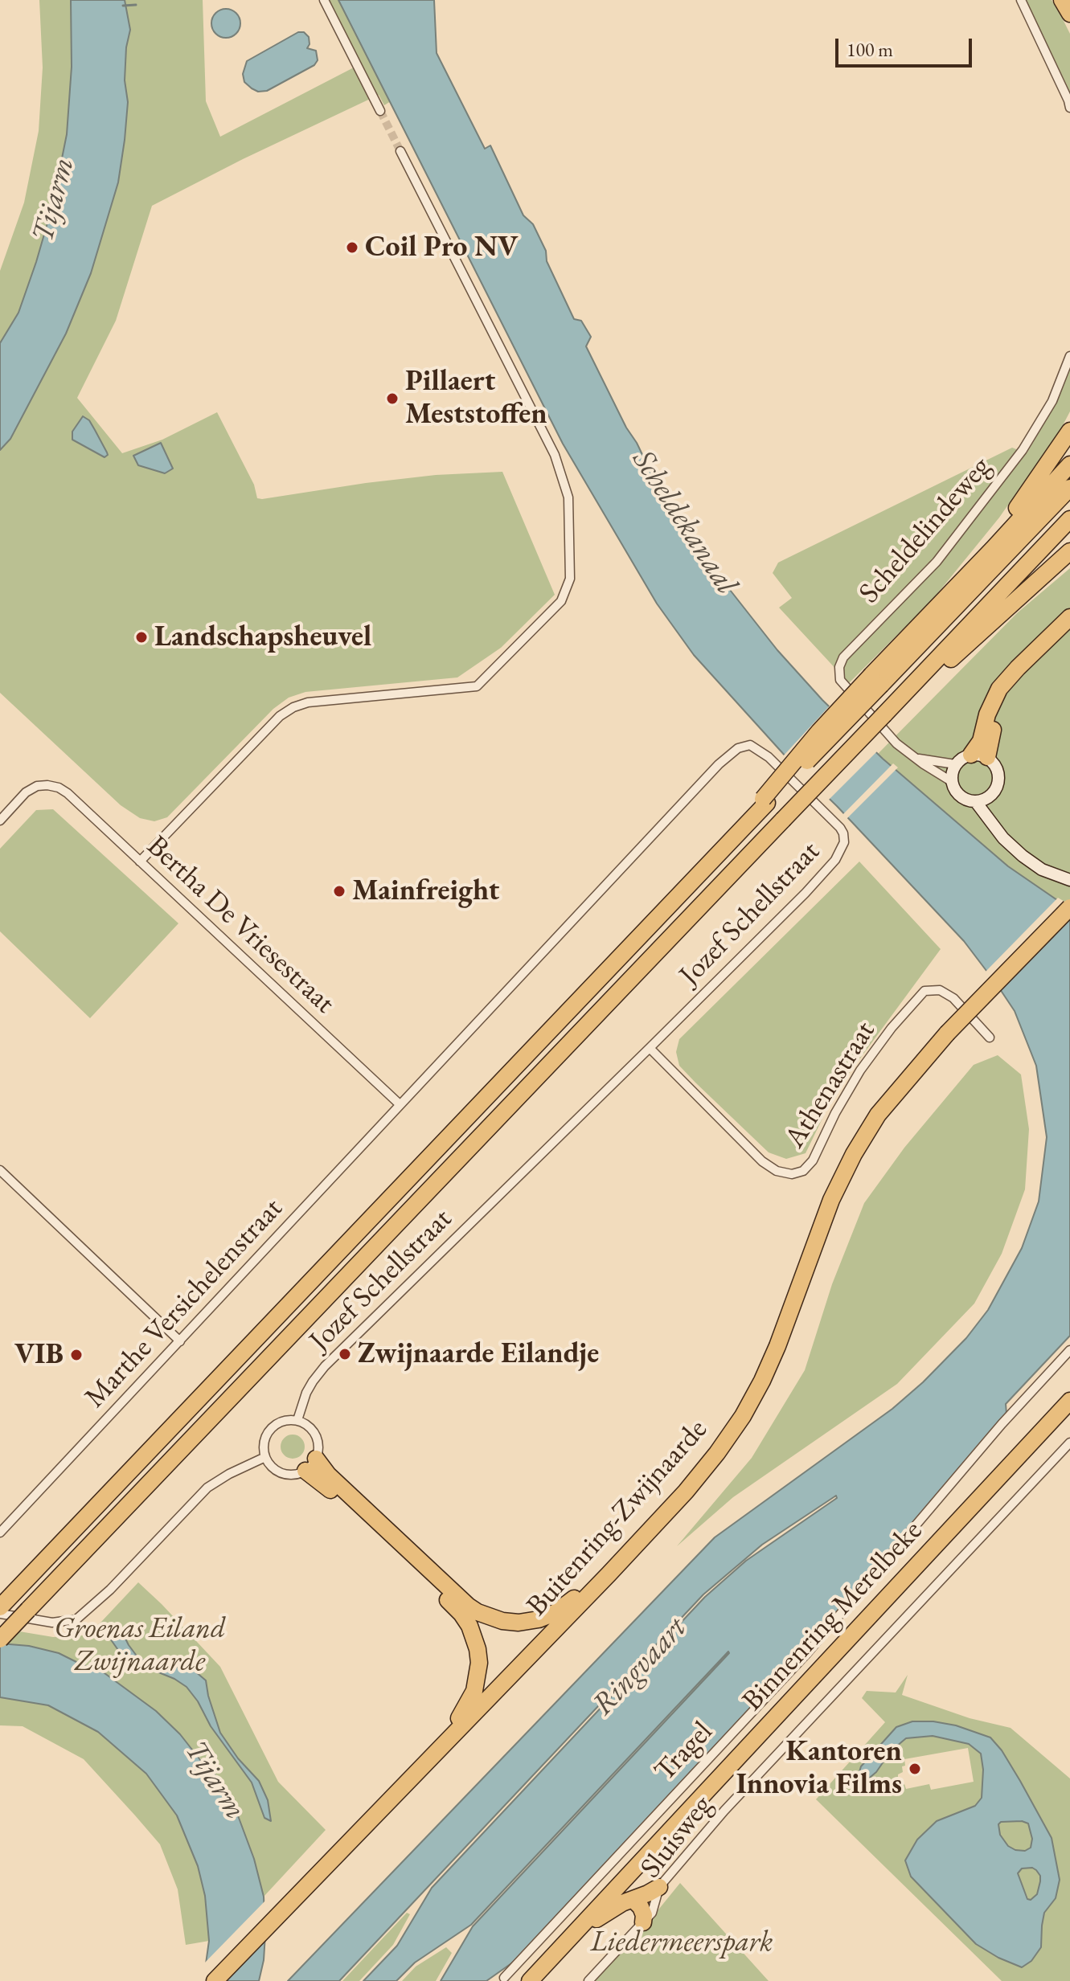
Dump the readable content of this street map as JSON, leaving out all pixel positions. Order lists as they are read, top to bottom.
{
  "streets": {
    "highway": ["Buitenring-Zwijnaarde", "Binnenring Merelbeke"],
    "street": [
      "Scheldelindeweg",
      "Jozef Schellstraat",
      "Bertha De Vriesestraat",
      "Athenastraat",
      "Marthe Versichelenstraat",
      "Tragel",
      "Sluisweg"
    ]
  },
  "crossings": [
    ["Jozef Schellstraat", "Bertha De Vriesestraat"],
    ["Jozef Schellstraat", "Athenastraat"],
    ["Jozef Schellstraat", "Marthe Versichelenstraat"],
    ["Bertha De Vriesestraat", "Marthe Versichelenstraat"]
  ],
  "water": ["Tijarm", "Scheldekanaal", "Ringvaart"],
  "parks": ["Groenas Eiland Zwijnaarde", "Liedermeerspark"],
  "places": [
    "Coil Pro NV",
    "Pillaert Meststoffen",
    "Landschapsheuvel",
    "Mainfreight",
    "Zwijnaarde Eilandje",
    "VIB",
    "Kantoren Innovia Films"
  ],
  "scale_bar": "100 m"
}
